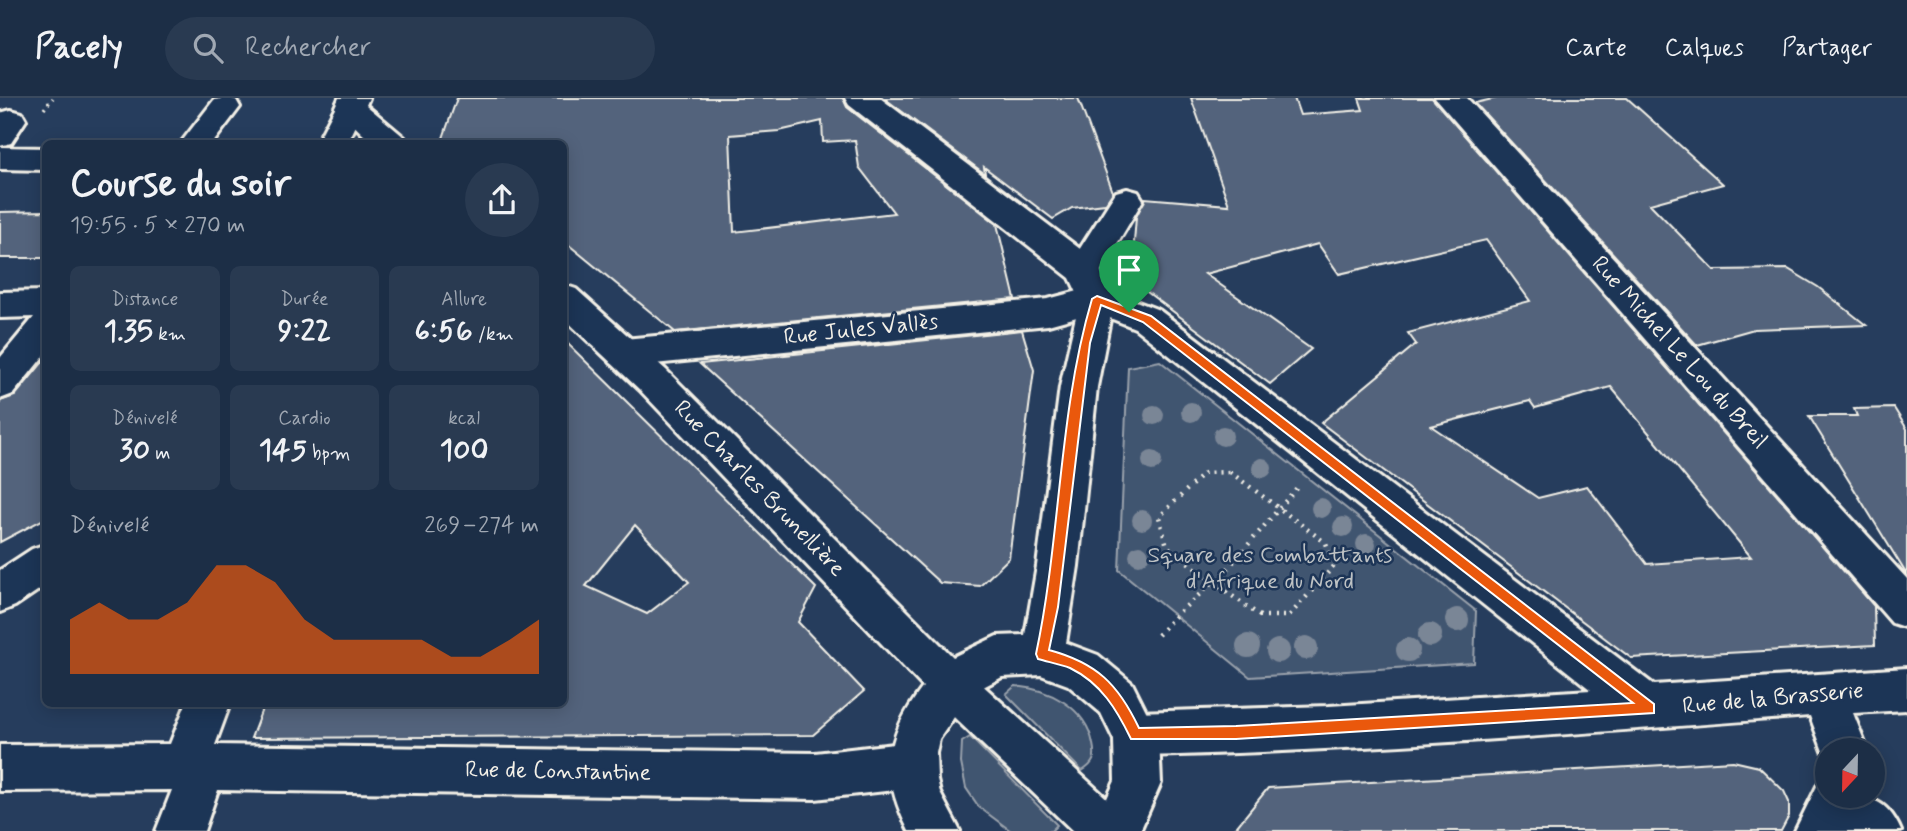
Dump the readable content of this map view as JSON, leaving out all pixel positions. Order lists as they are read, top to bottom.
{
  "streets": {
    "street": [
      "Rue Jules Vallès",
      "Rue Michel Le Lou du Breil",
      "Rue Charles Brunellière",
      "Rue de la Brasserie",
      "Rue de Constantine"
    ]
  },
  "crossings": [
    ["Rue Jules Vallès", "Rue Charles Brunellière"]
  ],
  "parks": ["Square des Combattants d'Afrique du Nord"],
  "north": "bottom",
  "page": {
    "header": "Pacely",
    "search": "Rechercher",
    "nav": ["Carte", "Calques", "Partager"],
    "heading": ["Course du soir", "19:55 · 5 × 270 m"],
    "stats": [
      ["Distance", "1.35 km"],
      ["Durée", "9:22"],
      ["Allure", "6:56 /km"],
      ["Dénivelé", "30 m"],
      ["Cardio", "145 bpm"],
      ["kcal", "100"]
    ],
    "chart": ["Dénivelé", "269–274 m"]
  }
}
